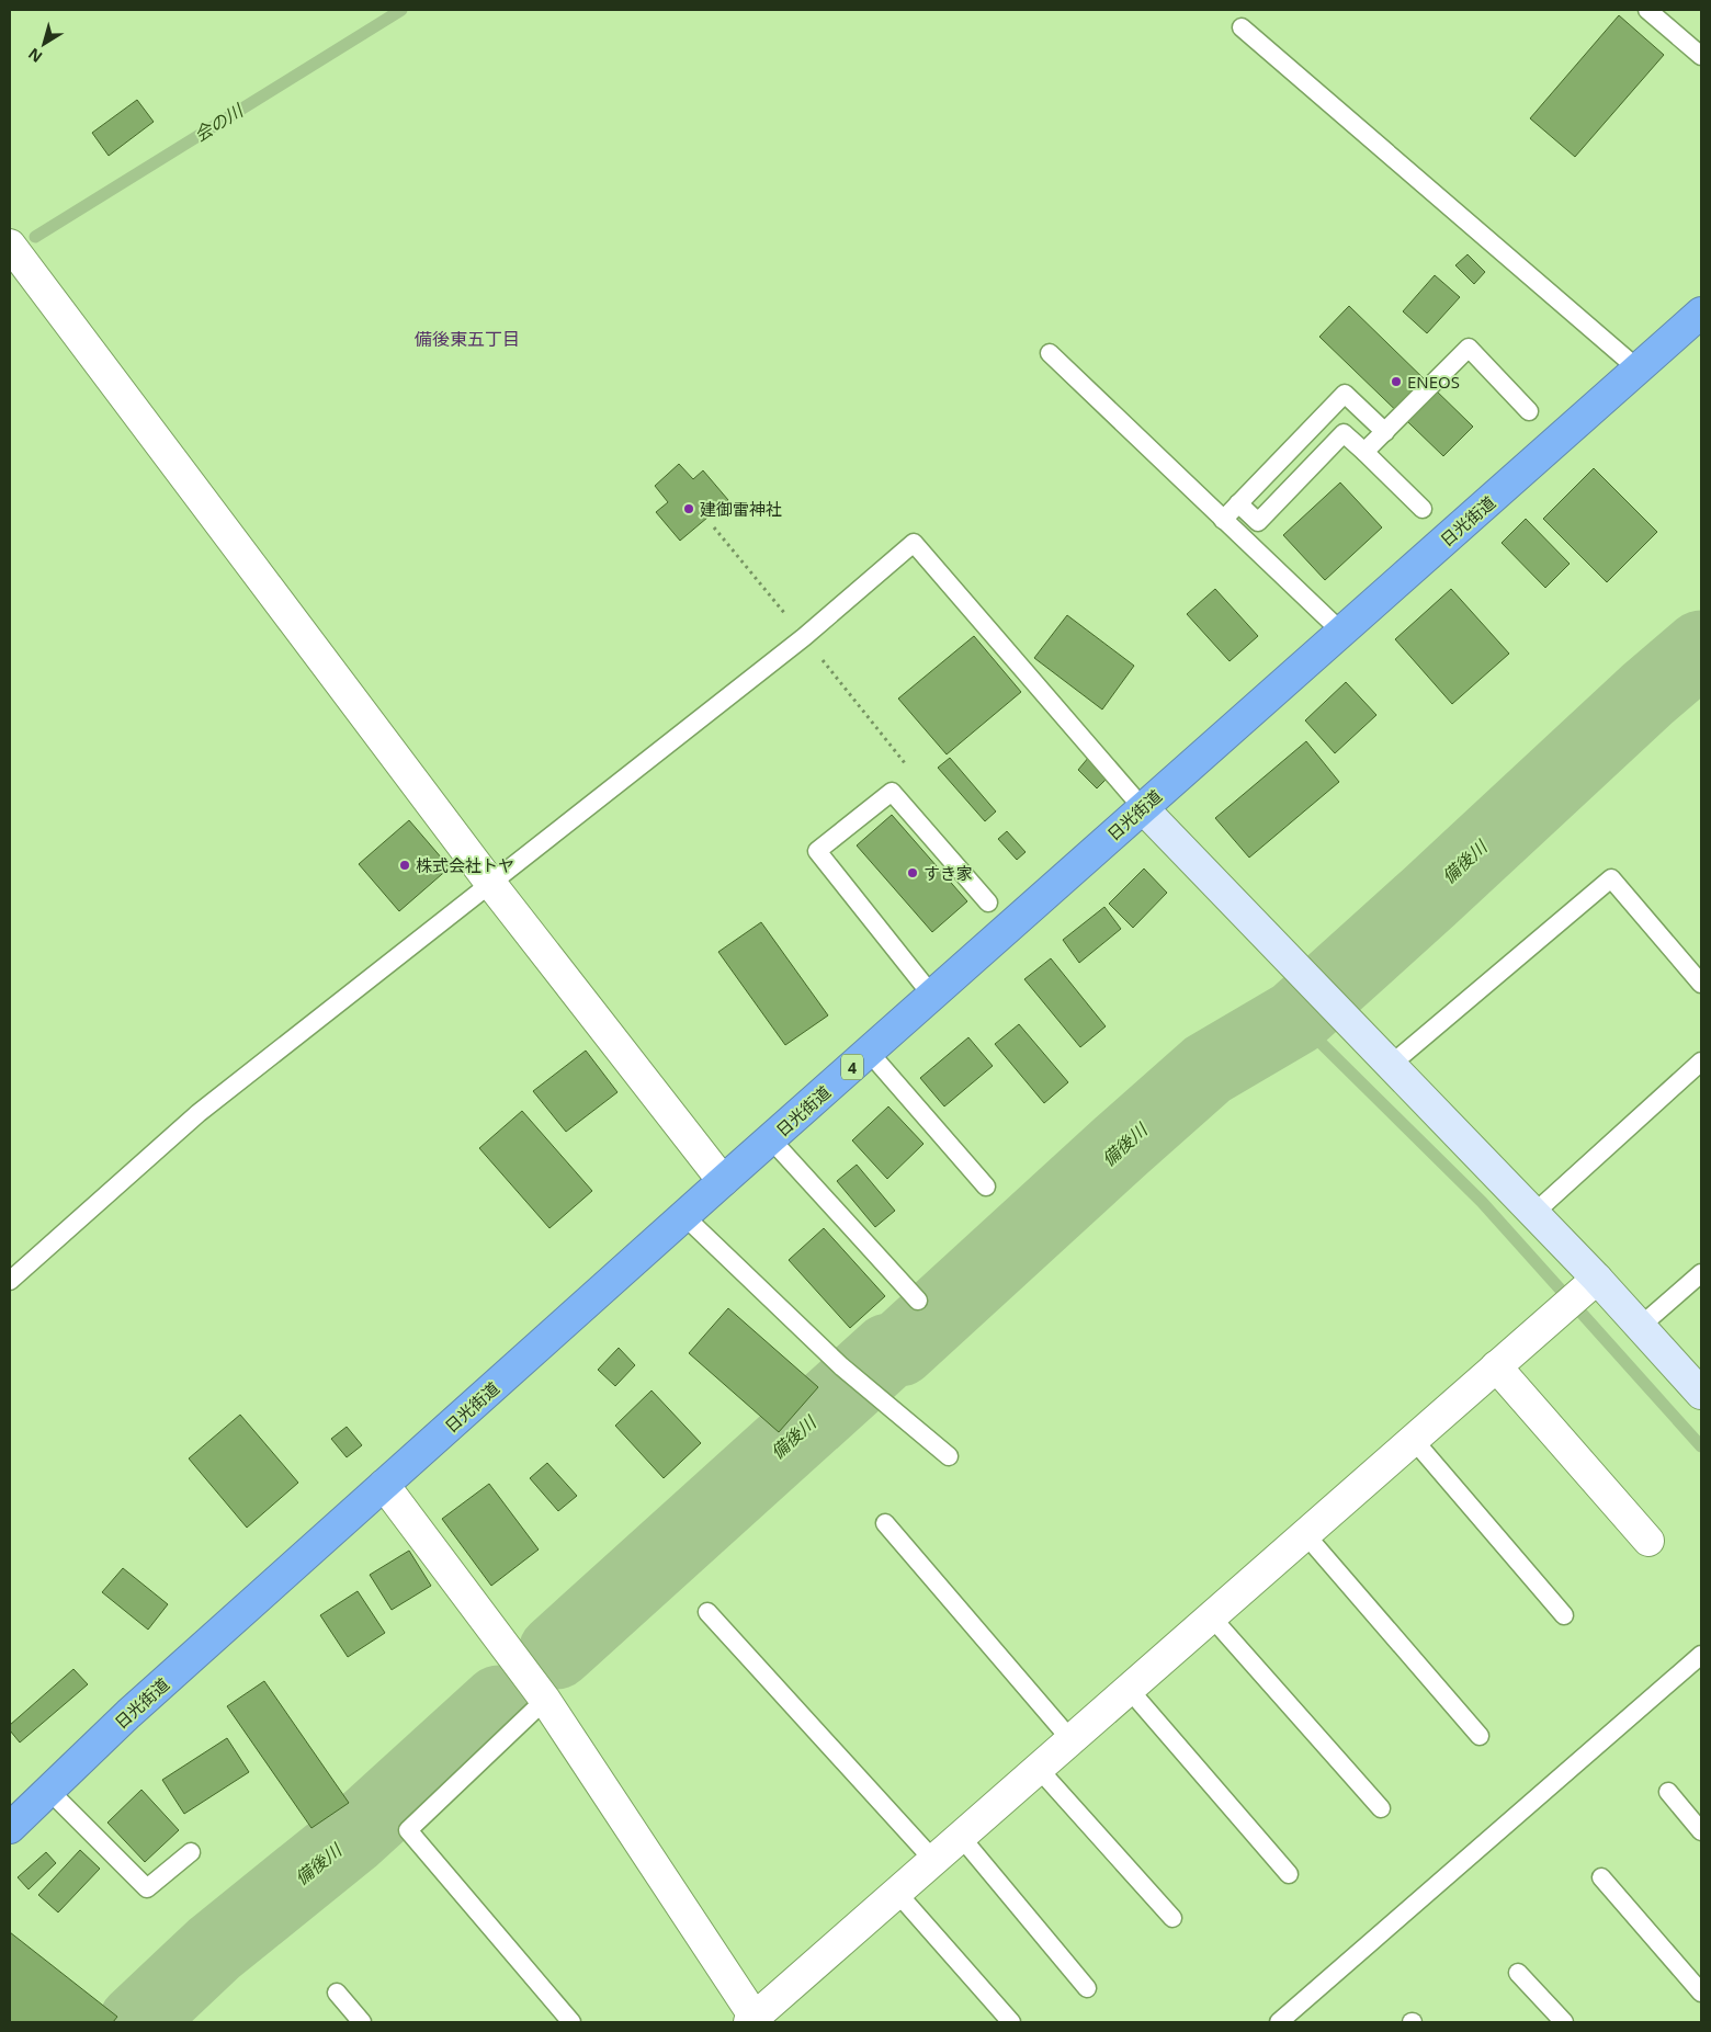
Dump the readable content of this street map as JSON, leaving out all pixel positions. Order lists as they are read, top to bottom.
{
  "streets": {
    "highway": ["日光街道", "4"]
  },
  "districts": ["備後東五丁目"],
  "water": ["会の川", "備後川"],
  "places": [
    "ENEOS",
    "建御雷神社",
    "株式会社トヤ",
    "すき家"
  ],
  "north": "bottom left"
}
